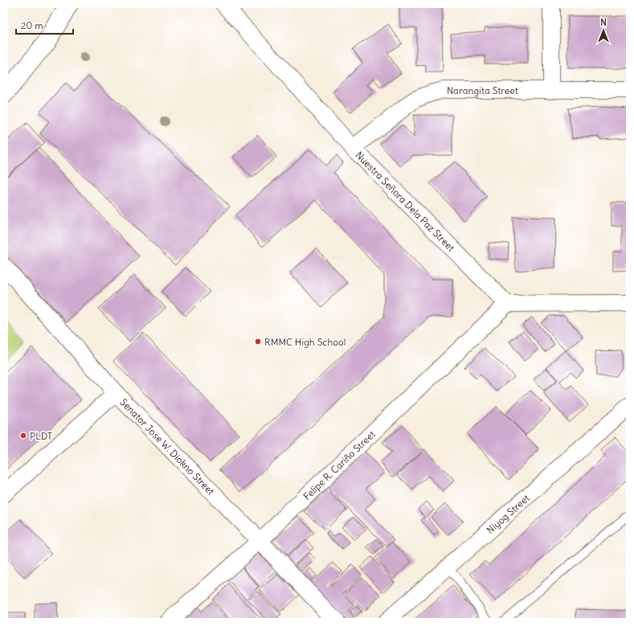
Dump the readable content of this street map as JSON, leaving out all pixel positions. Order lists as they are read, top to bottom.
{
  "streets": {
    "street": [
      "Narangita Street",
      "Nuestra Señora Dela Paz Street",
      "Senator Jose W. Diokno Street",
      "Felipe R. Cariño Street",
      "Niyog Street"
    ]
  },
  "crossings": [
    ["Narangita Street", "Nuestra Señora Dela Paz Street"],
    ["Nuestra Señora Dela Paz Street", "Felipe R. Cariño Street"],
    ["Senator Jose W. Diokno Street", "Felipe R. Cariño Street"]
  ],
  "places": ["RMMC High School", "PLDT"],
  "scale_bar": "20 m",
  "north": "top"
}
